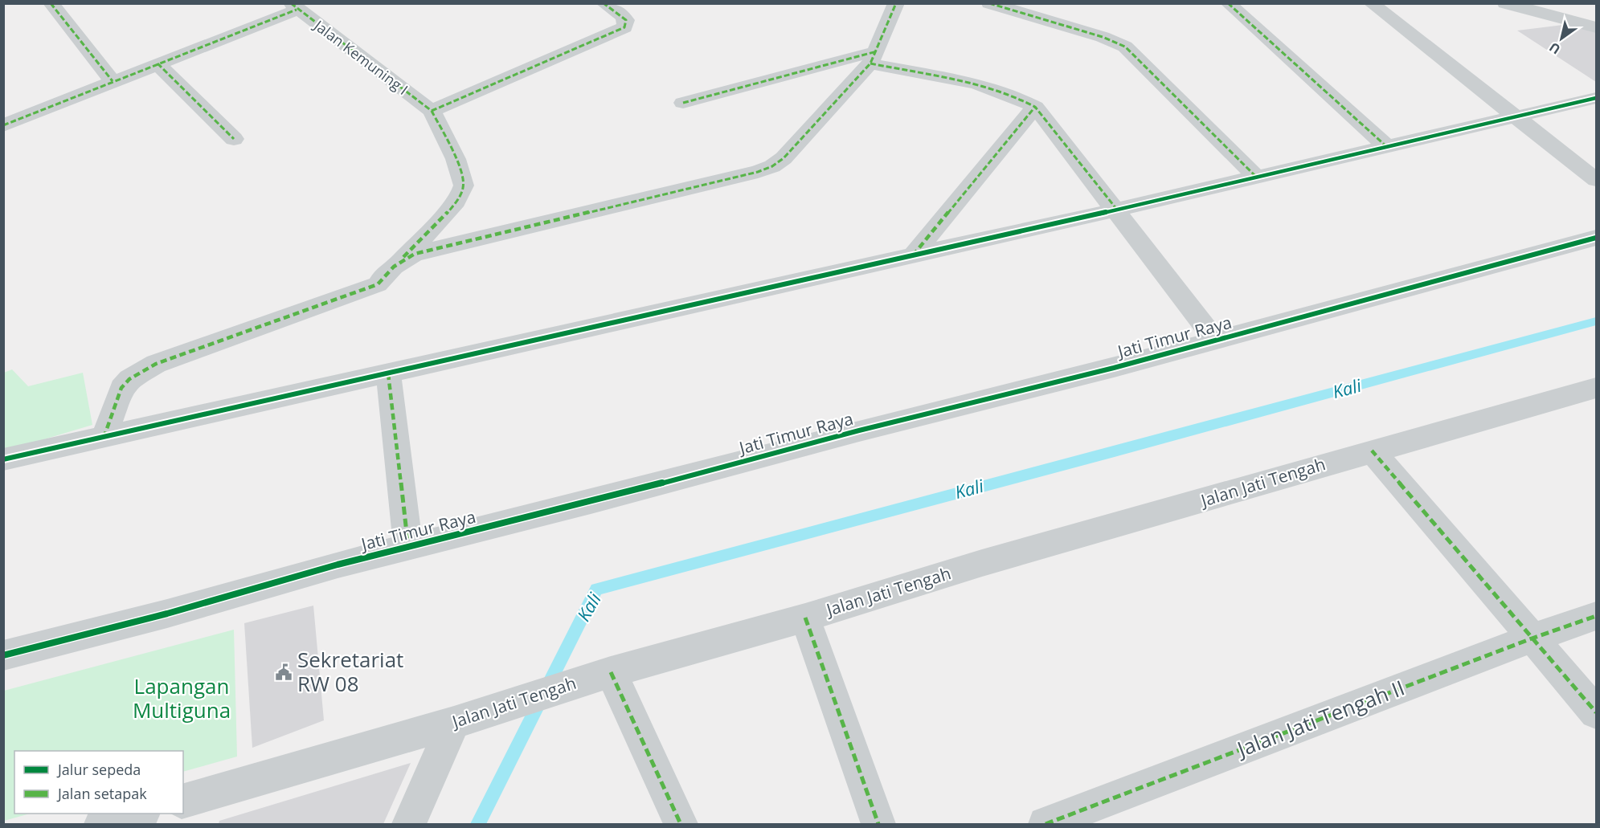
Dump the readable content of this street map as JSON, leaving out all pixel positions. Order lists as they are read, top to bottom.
{
  "streets": {
    "street": [
      "Jalan Kemuning I",
      "Jati Timur Raya",
      "Jalan Jati Tengah",
      "Jalan Jati Tengah II"
    ]
  },
  "water": ["Kali"],
  "parks": ["Lapangan Multiguna"],
  "places": {
    "public building": ["Sekretariat RW 08"]
  },
  "legend": ["Jalur sepeda", "Jalan setapak"],
  "north": "bottom left"
}
